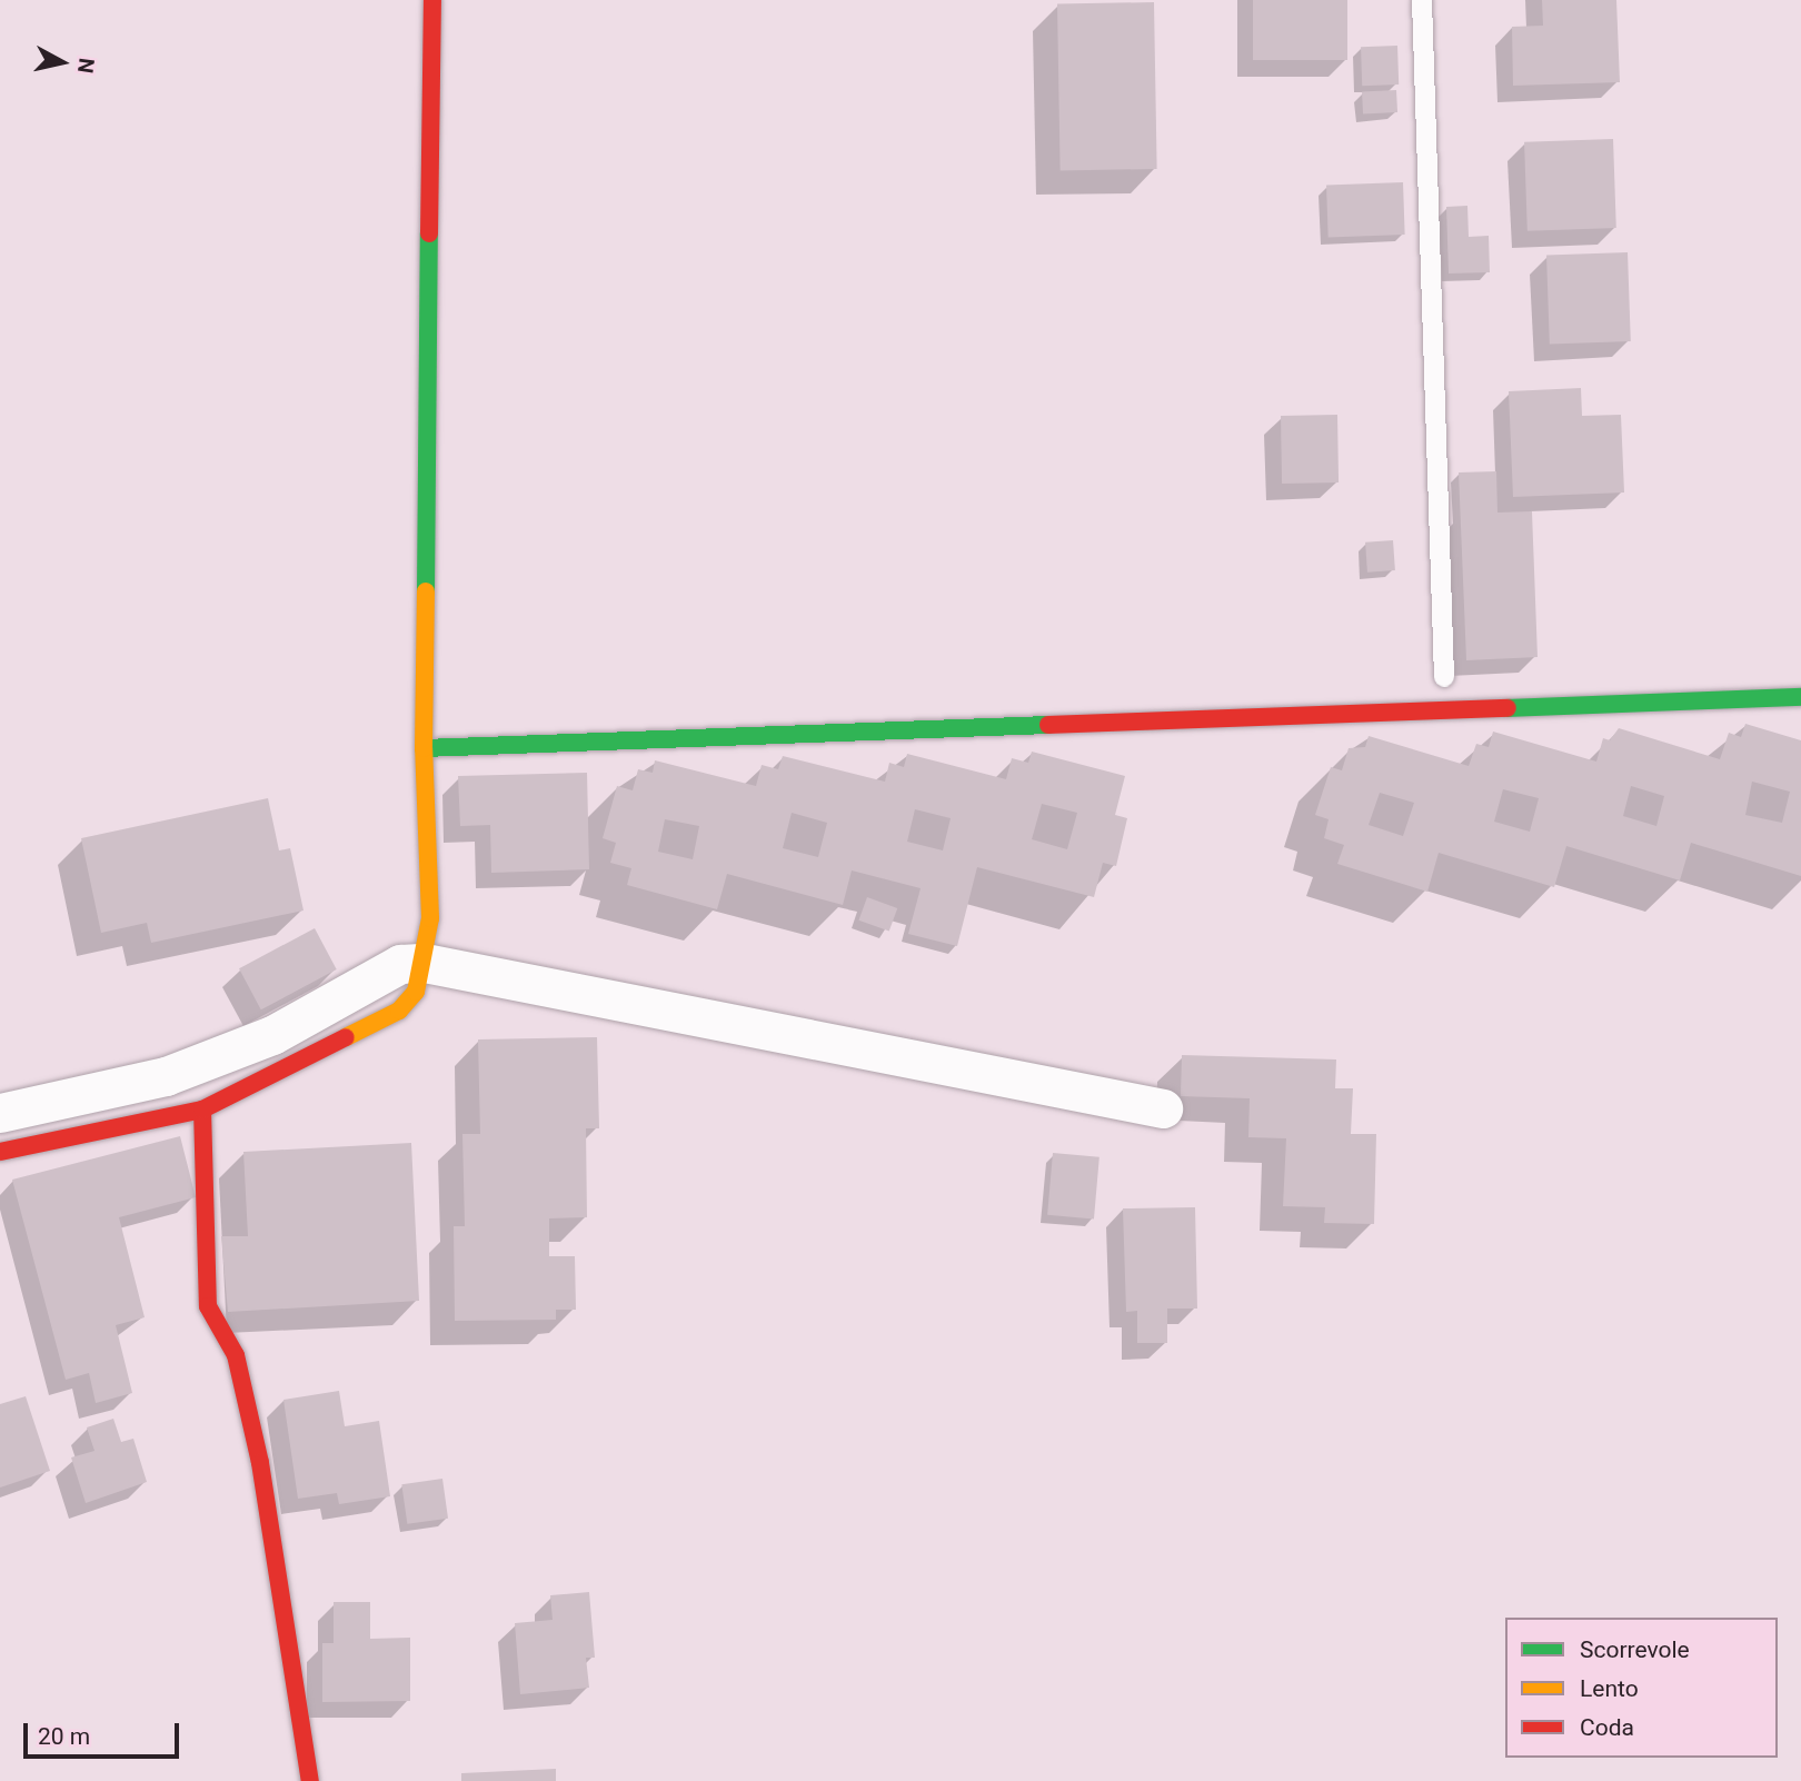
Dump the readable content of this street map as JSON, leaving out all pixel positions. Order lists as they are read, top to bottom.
{
  "legend": ["Scorrevole", "Lento", "Coda"],
  "scale_bar": "20 m",
  "north": "right"
}
